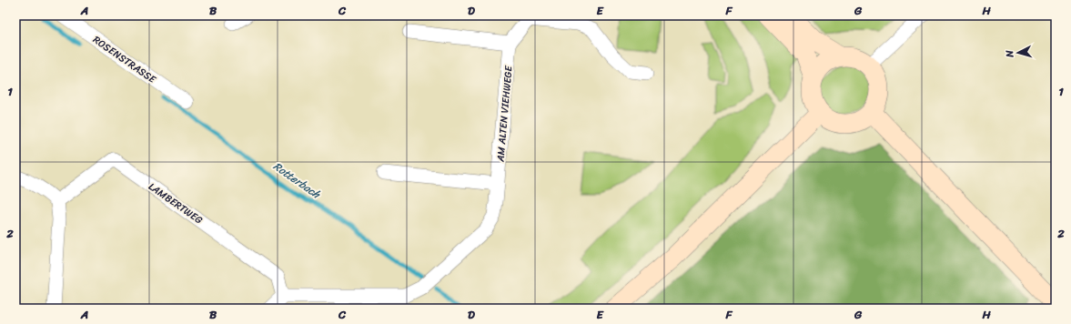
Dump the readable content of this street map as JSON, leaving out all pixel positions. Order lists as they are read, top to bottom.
{
  "streets": {
    "street": ["ROSENSTRASSE", "AM ALTEN VIEHWEGE", "LAMBERTWEG"]
  },
  "crossings": [
    ["AM ALTEN VIEHWEGE", "LAMBERTWEG"]
  ],
  "water": ["Rotterbach"],
  "north": "left",
  "grid": {
    "columns": [
      "A",
      "B",
      "C",
      "D",
      "E",
      "F",
      "G",
      "H"
    ],
    "rows": ["1", "2"]
  }
}
